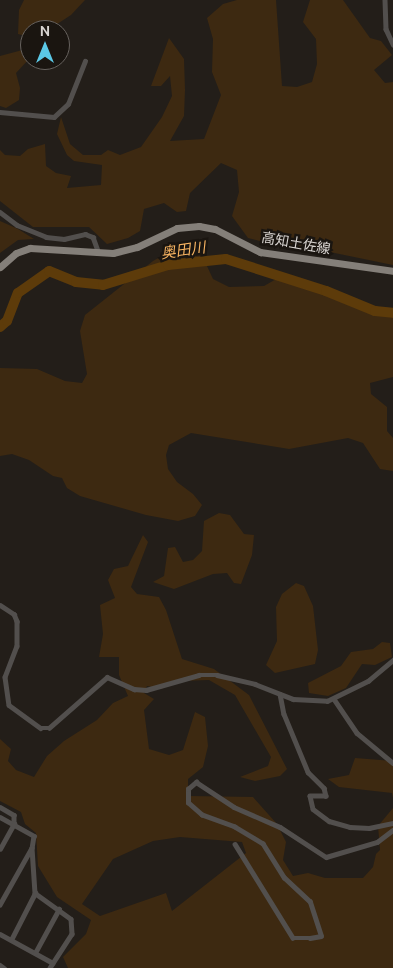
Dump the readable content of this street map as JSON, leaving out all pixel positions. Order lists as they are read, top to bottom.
{
  "streets": {
    "main road": ["高知土佐線"]
  },
  "water": ["奥田川"],
  "north": "top"
}
